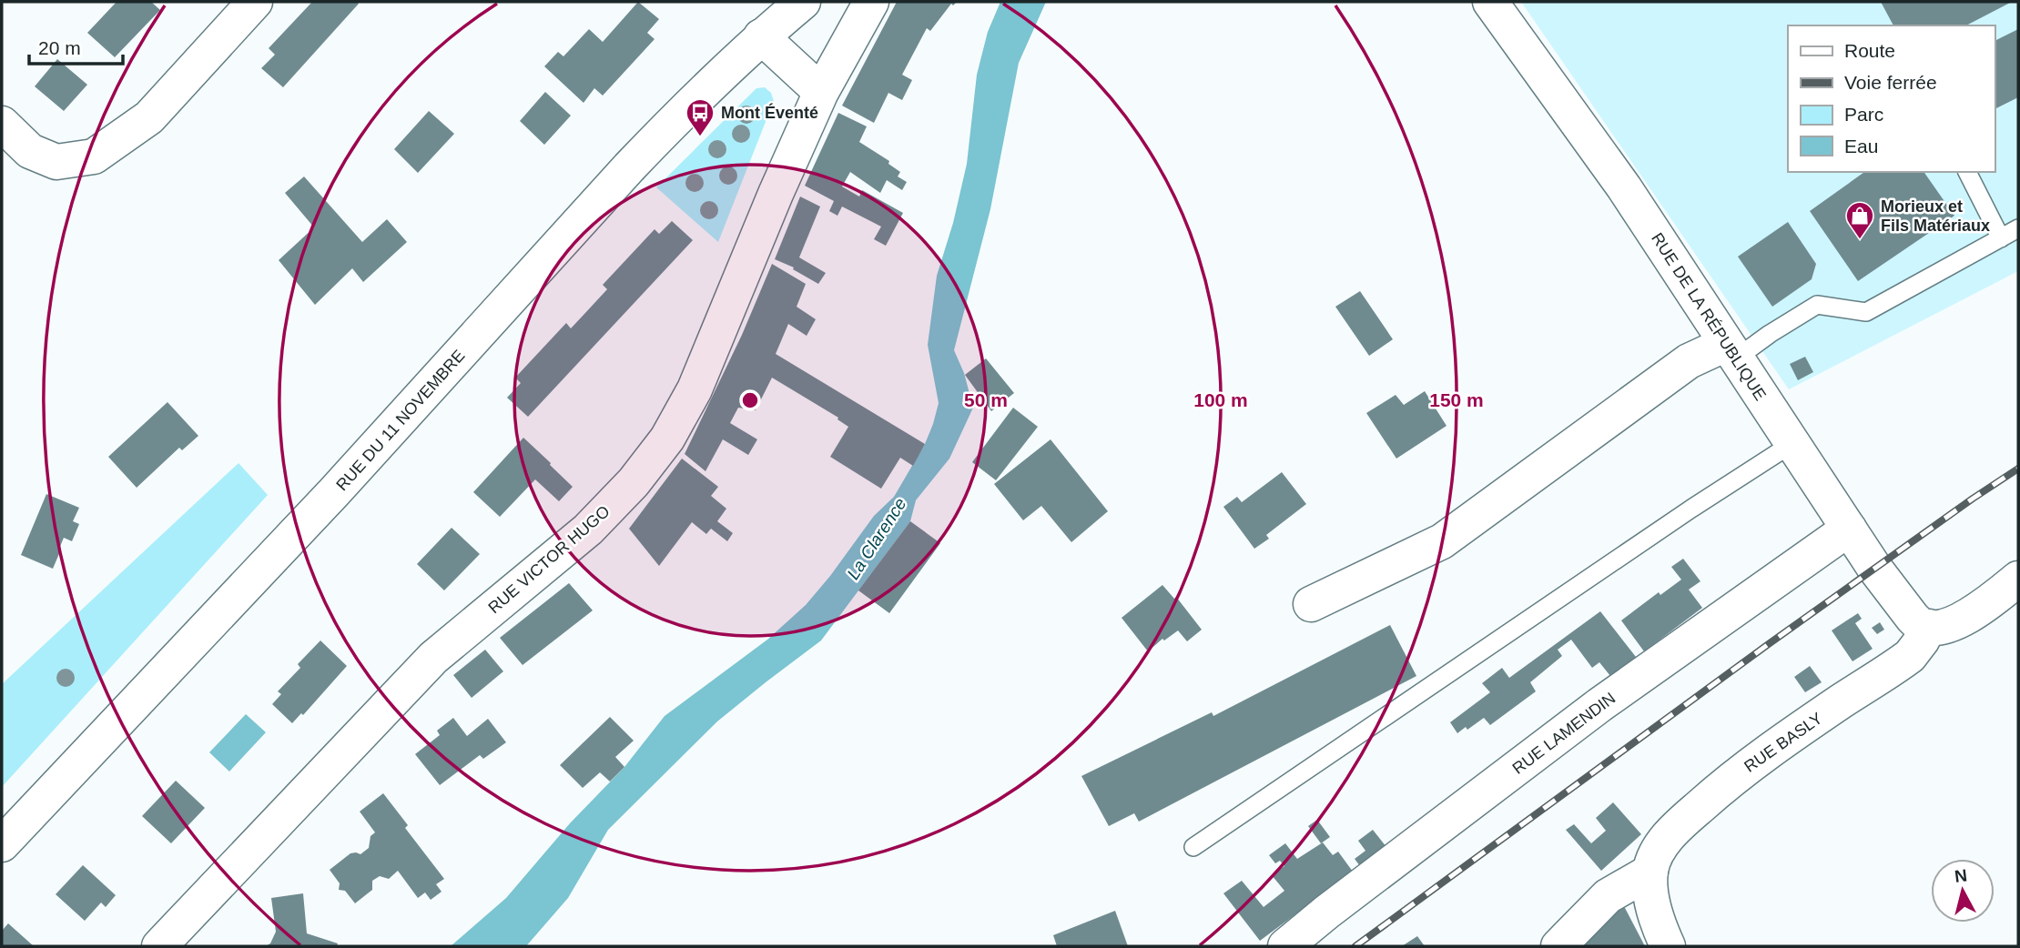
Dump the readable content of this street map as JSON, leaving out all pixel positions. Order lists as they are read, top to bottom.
{
  "streets": {
    "street": [
      "RUE DE LA RÉPUBLIQUE",
      "RUE DU 11 NOVEMBRE",
      "RUE VICTOR HUGO",
      "RUE LAMENDIN",
      "RUE BASLY"
    ]
  },
  "crossings": [
    ["RUE DE LA RÉPUBLIQUE", "RUE LAMENDIN"],
    ["RUE DE LA RÉPUBLIQUE", "RUE BASLY"]
  ],
  "water": ["La Clarence"],
  "places": {
    "bus stop": ["Mont Éventé"],
    "shop": ["Morieux et Fils Matériaux"]
  },
  "legend": [
    "Route",
    "Voie ferrée",
    "Parc",
    "Eau"
  ],
  "scale_bar": "20 m",
  "north": "top",
  "rings": ["50 m", "100 m", "150 m"]
}
